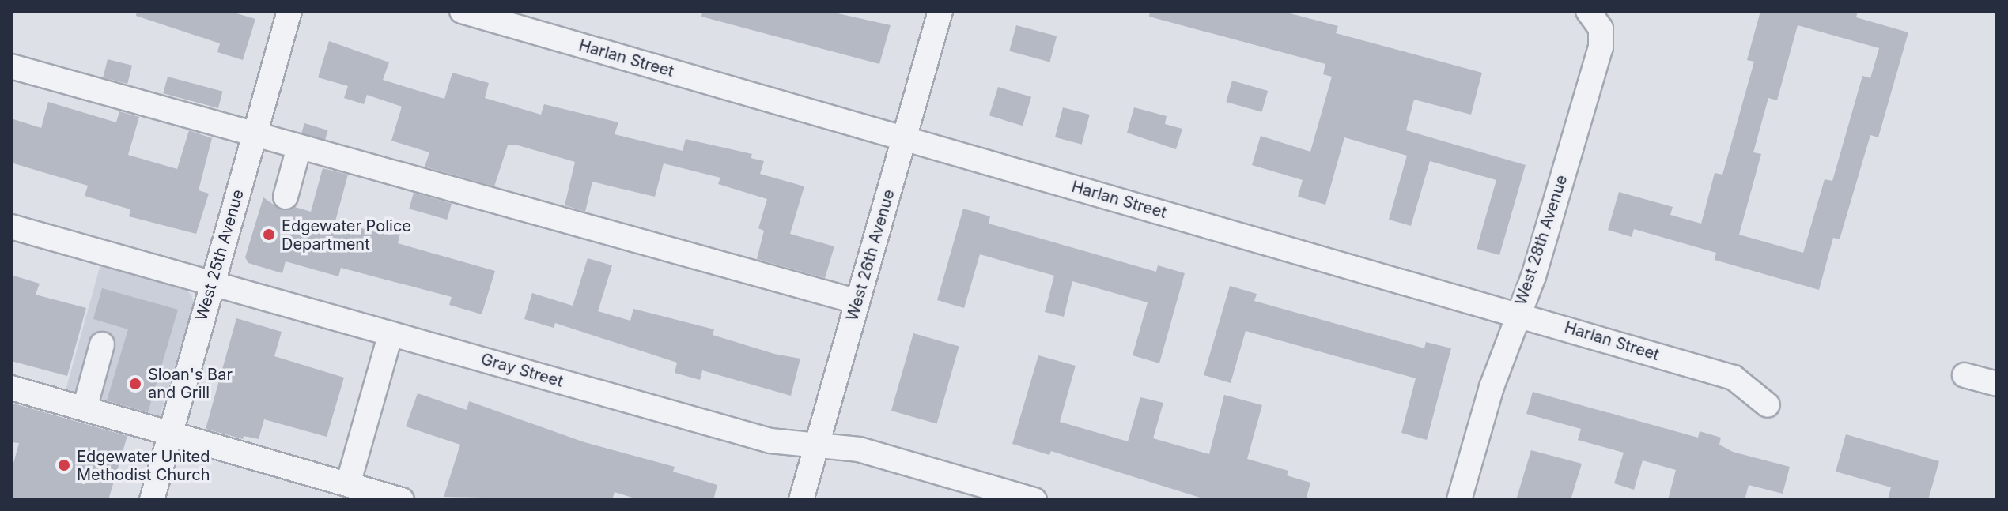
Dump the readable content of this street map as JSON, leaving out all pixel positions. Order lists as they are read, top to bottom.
{
  "streets": {
    "street": [
      "Harlan Street",
      "West 28th Avenue",
      "West 25th Avenue",
      "West 26th Avenue",
      "Gray Street"
    ]
  },
  "crossings": [
    ["Harlan Street", "West 28th Avenue"],
    ["Harlan Street", "West 26th Avenue"],
    ["West 25th Avenue", "Gray Street"],
    ["West 26th Avenue", "Gray Street"]
  ],
  "places": ["Edgewater Police Department", "Sloan's Bar and Grill", "Edgewater United Methodist Church"]
}
